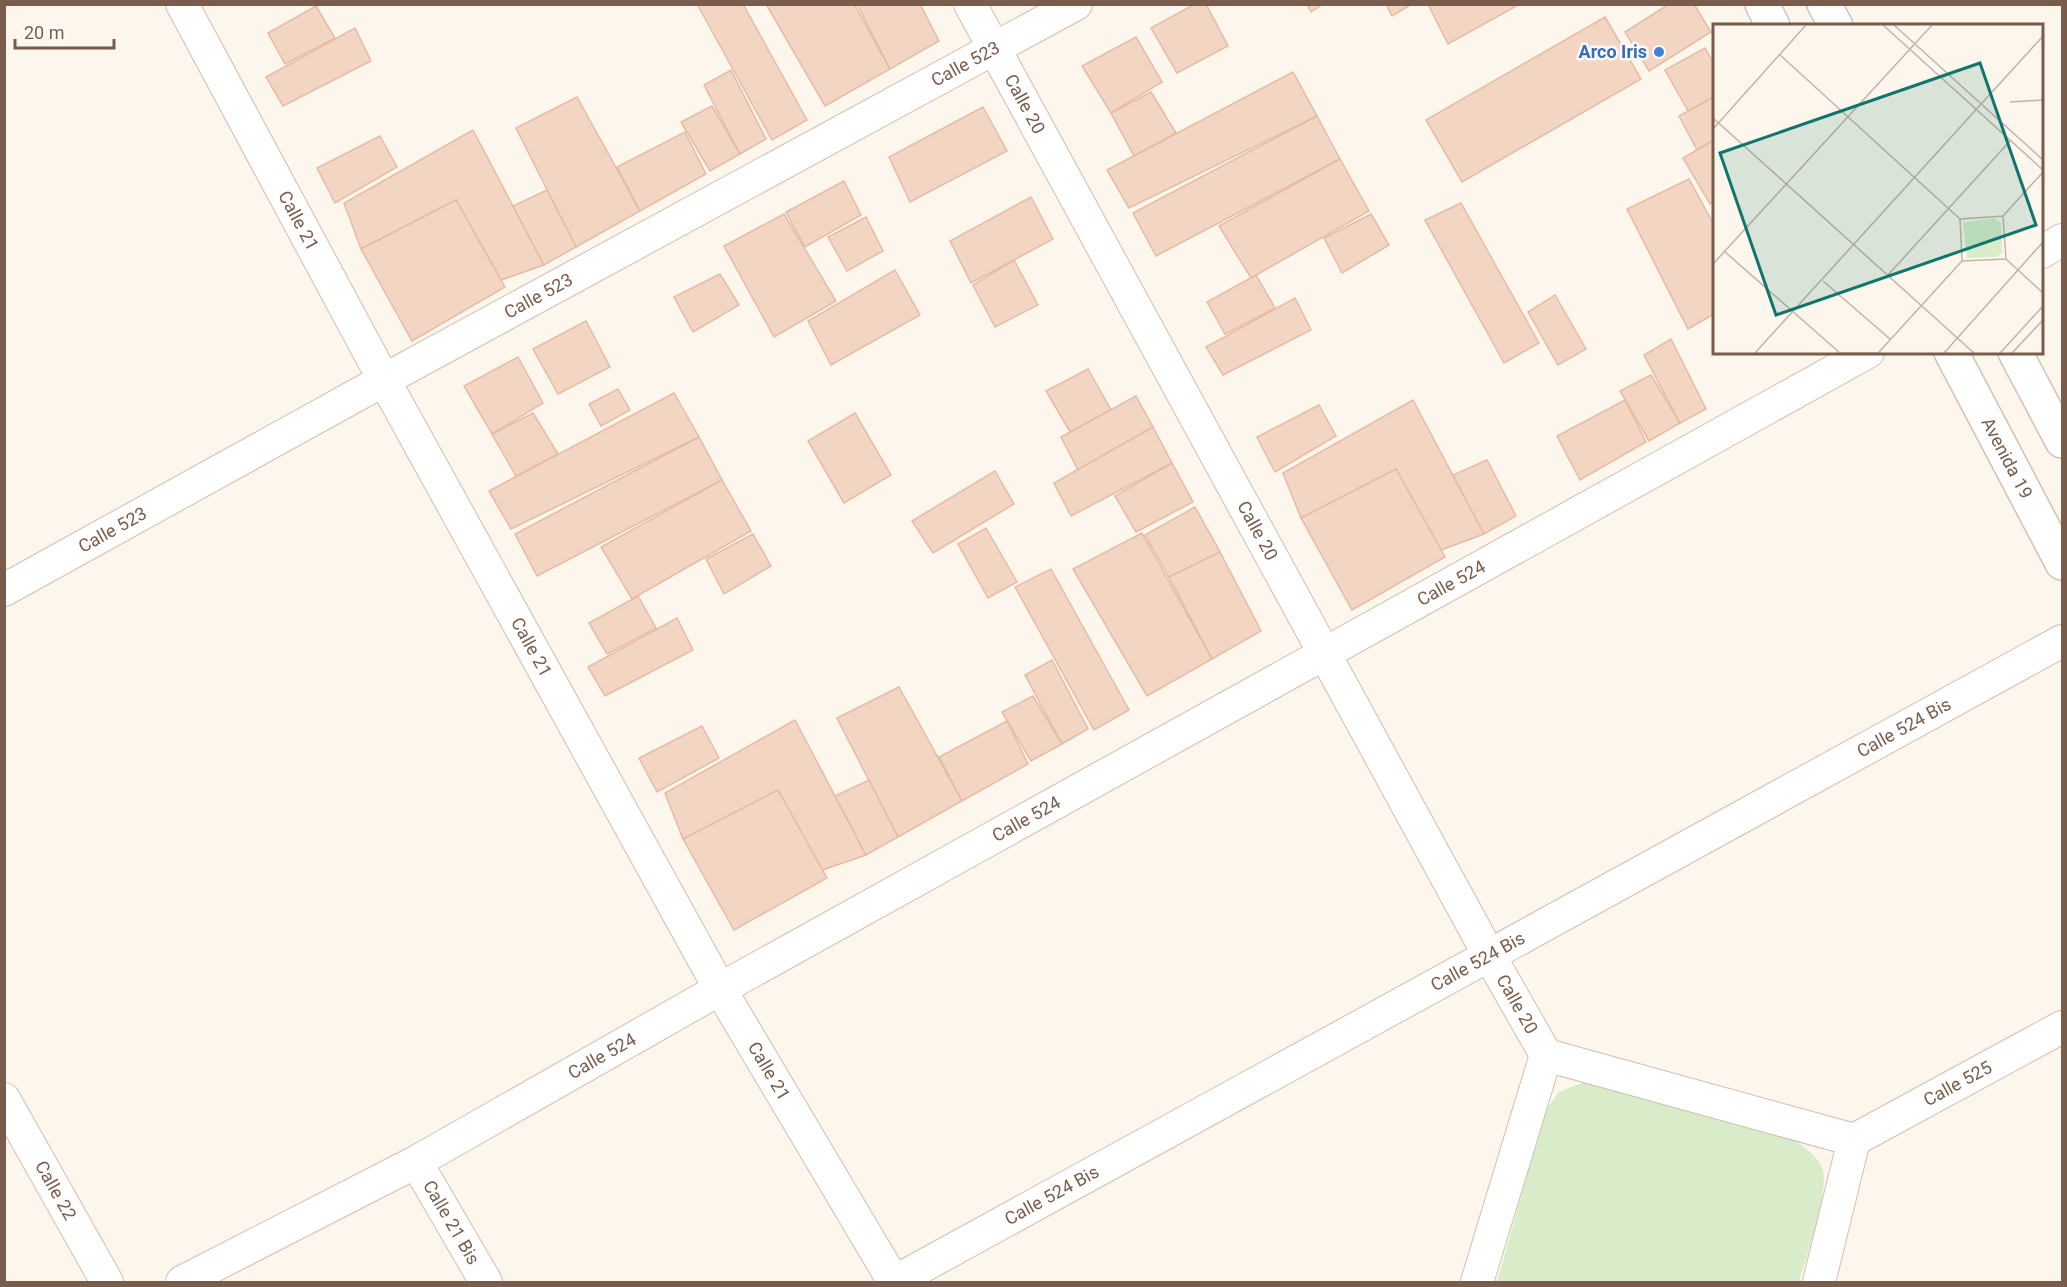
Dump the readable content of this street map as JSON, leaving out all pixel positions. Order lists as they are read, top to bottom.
{
  "streets": {
    "main road": ["Avenida 19"],
    "street": [
      "Calle 523",
      "Calle 20",
      "Calle 21",
      "Calle 524",
      "Calle 524 Bis",
      "Calle 525",
      "Calle 22",
      "Calle 21 Bis"
    ]
  },
  "crossings": [
    ["Calle 523", "Calle 20"],
    ["Calle 523", "Calle 21"],
    ["Calle 20", "Calle 524"],
    ["Calle 20", "Calle 524 Bis"],
    ["Calle 21", "Calle 524"],
    ["Calle 21", "Calle 524 Bis"],
    ["Calle 524", "Calle 21 Bis"]
  ],
  "places": ["Arco Iris"],
  "scale_bar": "20 m"
}
